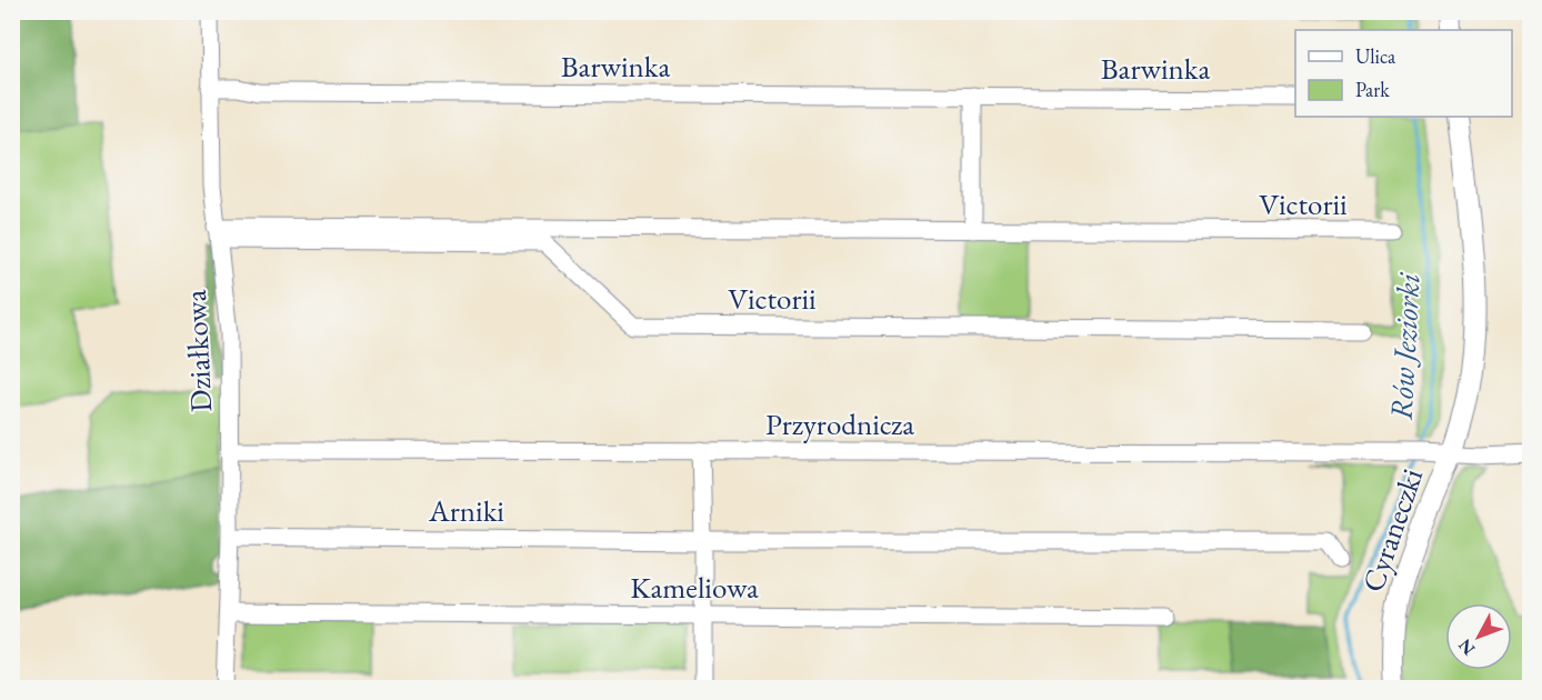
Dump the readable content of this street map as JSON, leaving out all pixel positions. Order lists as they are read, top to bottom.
{
  "streets": {
    "street": [
      "Barwinka",
      "Victorii",
      "Działkowa",
      "Przyrodnicza",
      "Arniki",
      "Cyraneczki",
      "Kameliowa"
    ]
  },
  "crossings": [
    ["Barwinka", "Działkowa"],
    ["Victorii", "Działkowa"],
    ["Działkowa", "Przyrodnicza"],
    ["Działkowa", "Arniki"],
    ["Działkowa", "Kameliowa"],
    ["Przyrodnicza", "Cyraneczki"]
  ],
  "water": ["Rów Jeziorki"],
  "legend": ["Ulica", "Park"],
  "north": "bottom left"
}
